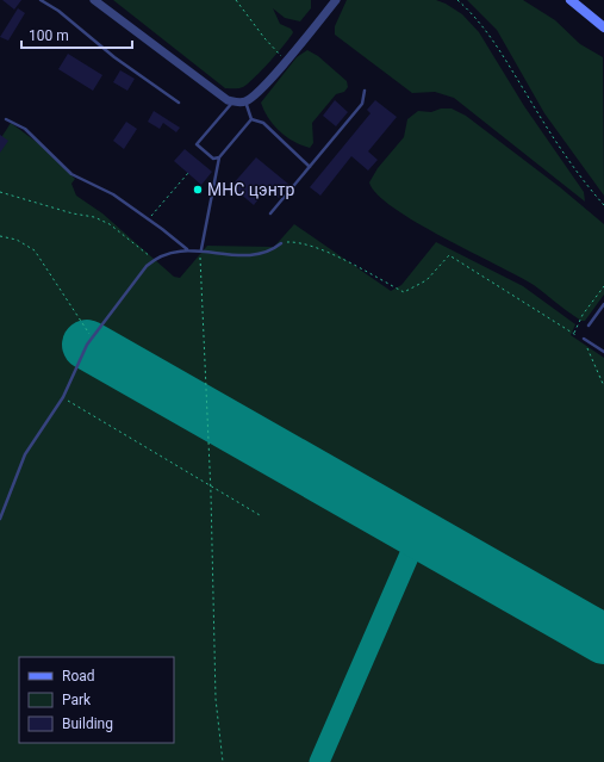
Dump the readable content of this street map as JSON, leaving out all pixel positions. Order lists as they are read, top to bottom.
{
  "places": ["МНС цэнтр"],
  "legend": ["Road", "Park", "Building"],
  "scale_bar": "100 m"
}
